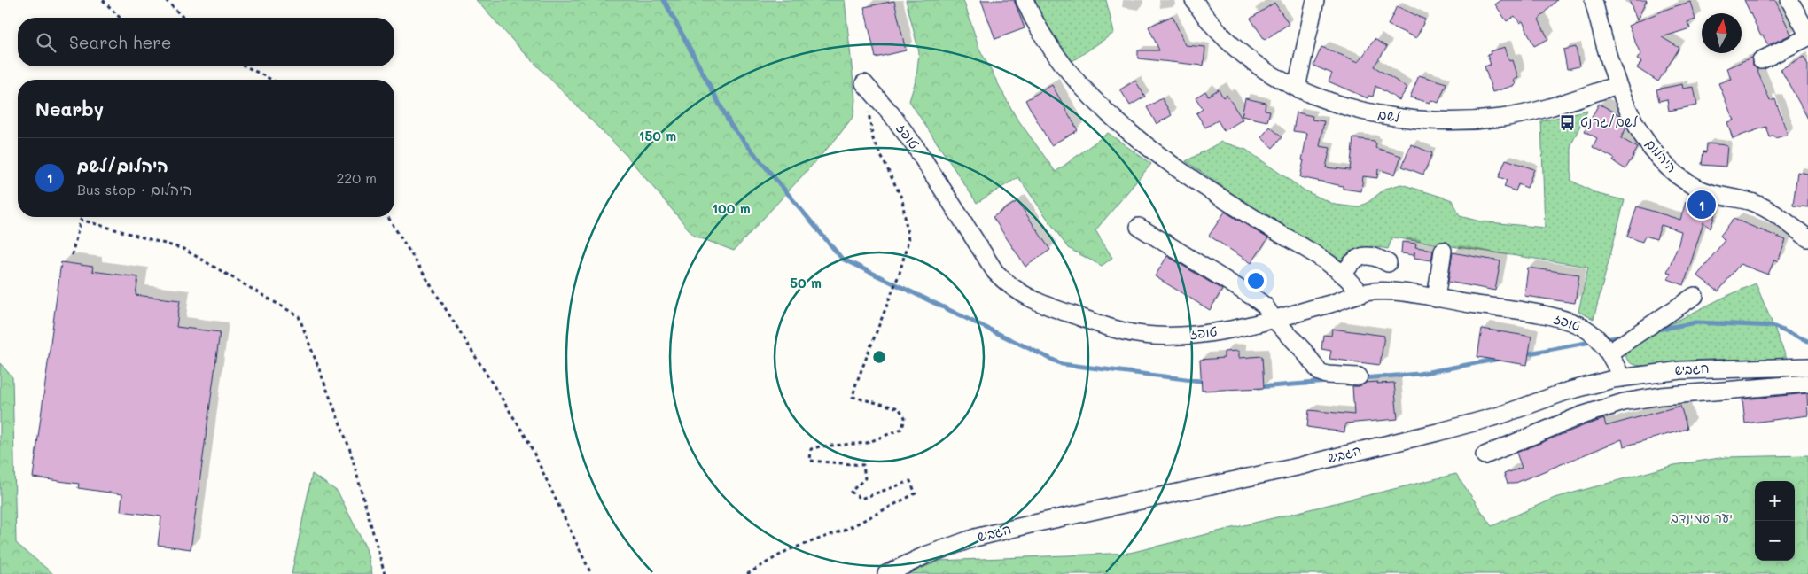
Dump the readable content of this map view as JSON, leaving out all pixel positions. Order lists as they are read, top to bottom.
{
  "streets": {
    "street": [
      "לשם",
      "טופז",
      "היהלום",
      "הגביש"
    ]
  },
  "crossings": [
    ["לשם", "היהלום"],
    ["טופז", "הגביש"]
  ],
  "parks": ["יער עמינדב"],
  "places": {
    "bus stop": ["לשם/גרנט"]
  },
  "north": "top",
  "page": {
    "search": "Search here",
    "heading": "Nearby",
    "list": [
      {
        "mark": "1",
        "name": "היהלום/לשם",
        "note": "Bus stop · היהלום",
        "value": "220 m"
      }
    ],
    "pins": "1",
    "map_buttons": ["+", "−"]
  },
  "rings": ["150 m", "100 m", "50 m"]
}
